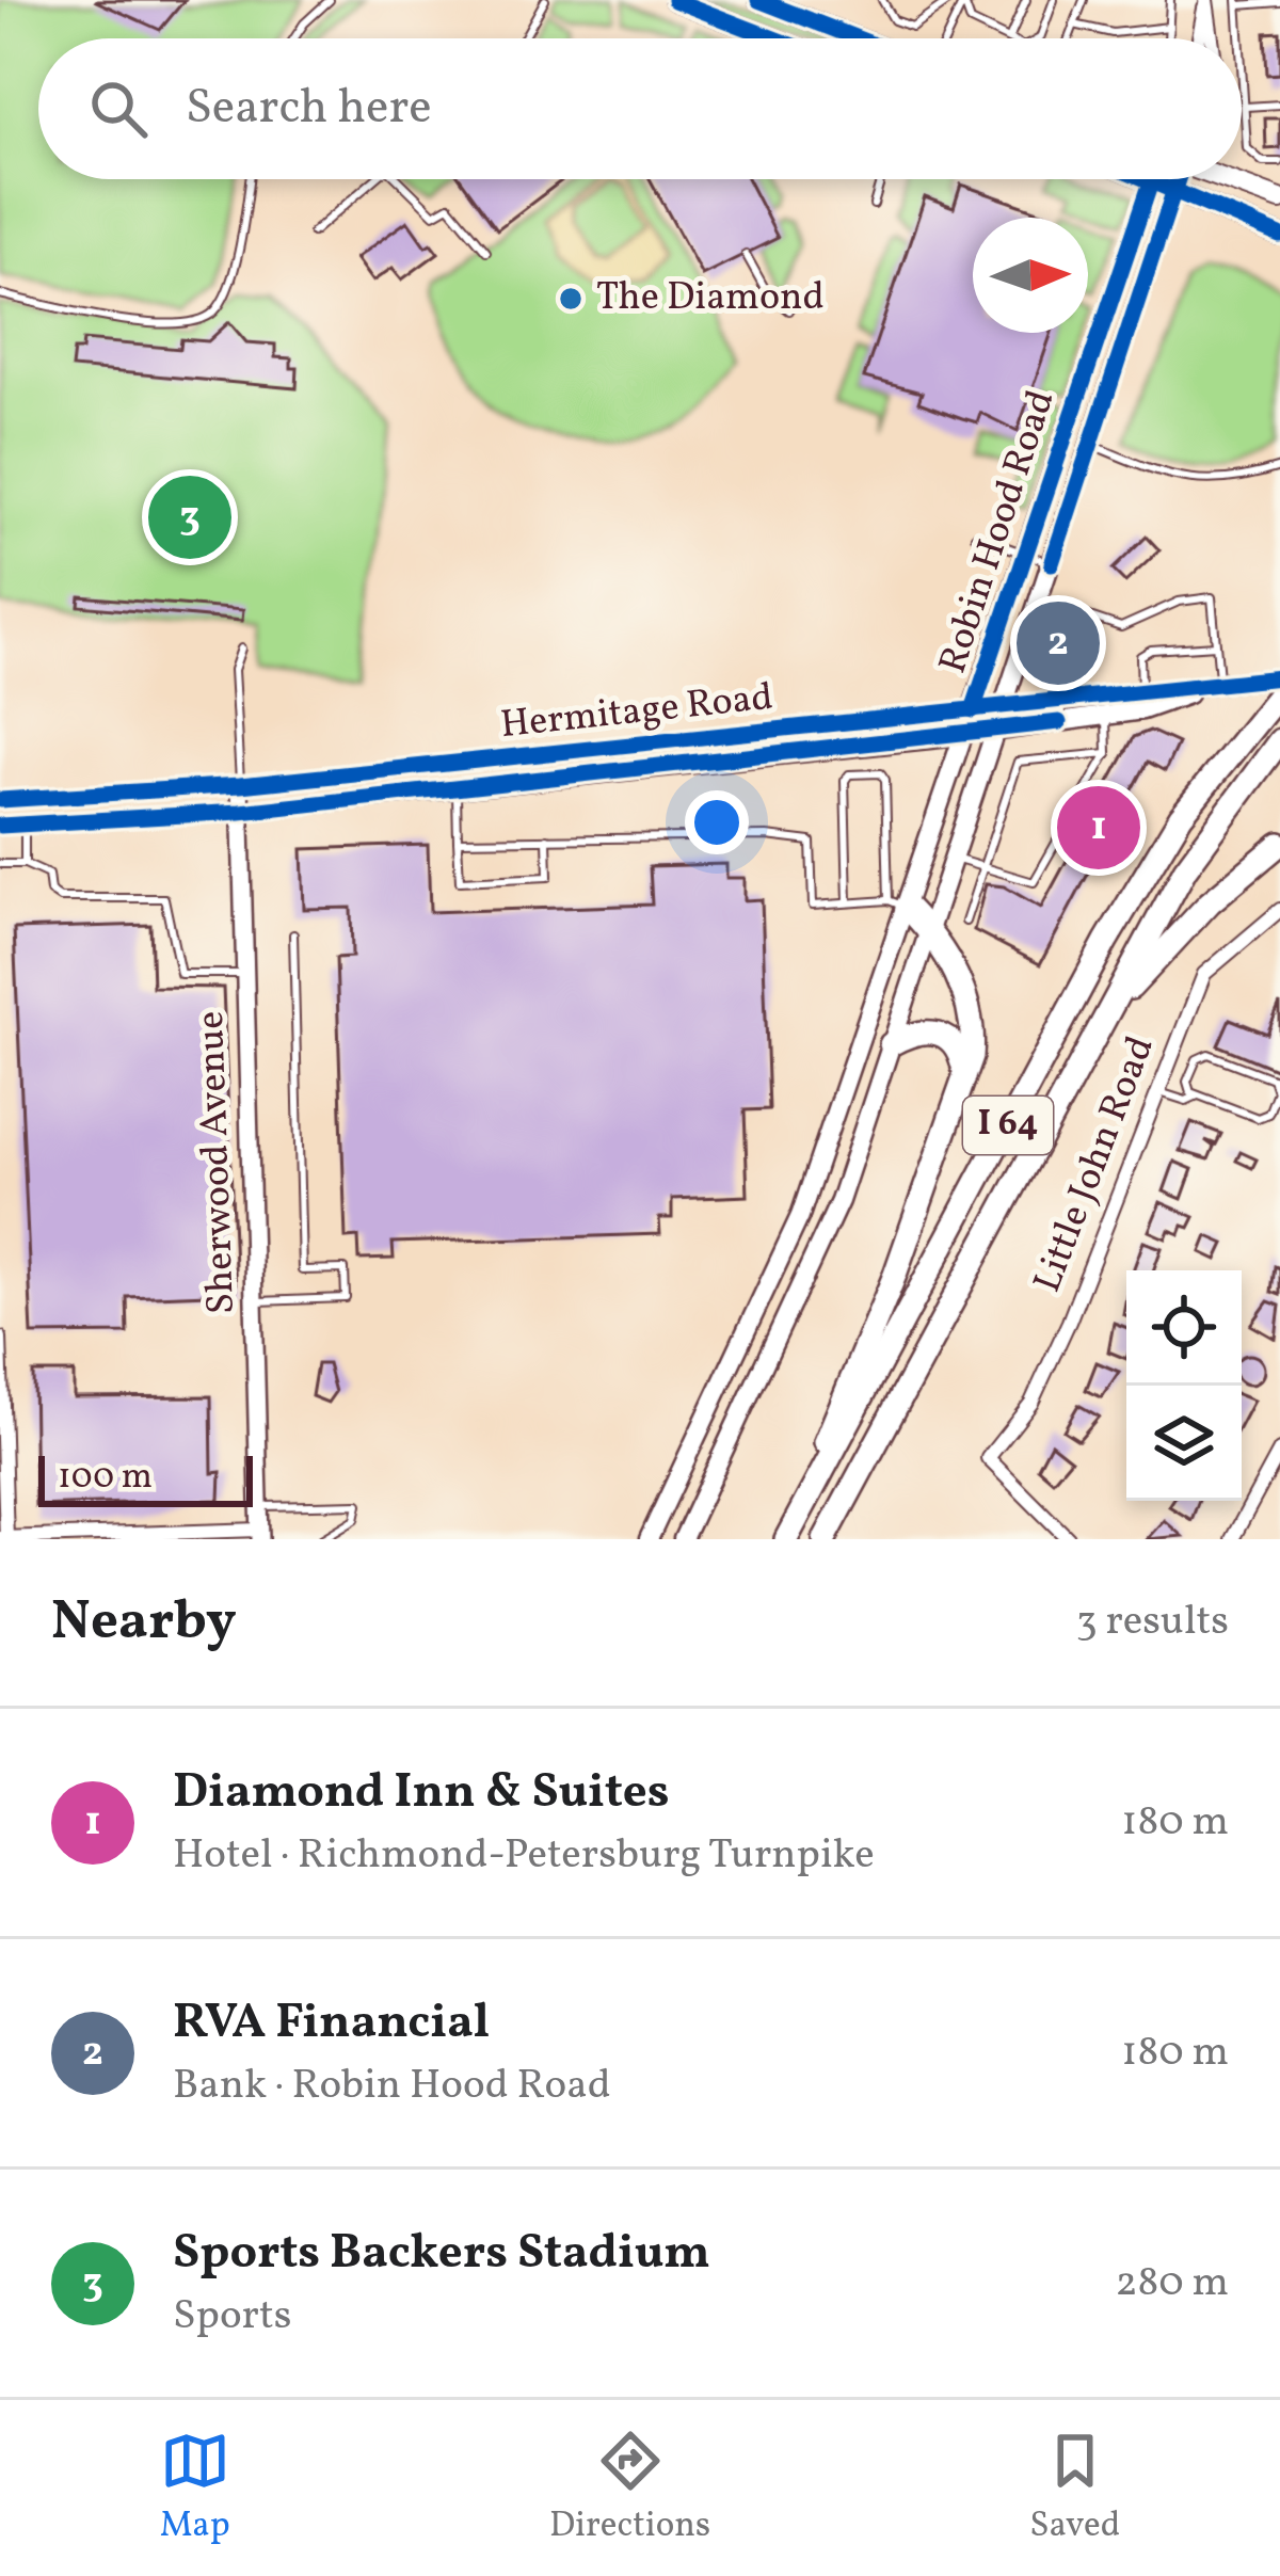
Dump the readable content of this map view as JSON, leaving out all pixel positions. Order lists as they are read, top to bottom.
{
  "streets": {
    "highway": ["I 64"],
    "main road": ["Robin Hood Road", "Hermitage Road"],
    "street": ["Sherwood Avenue", "Little John Road"]
  },
  "crossings": [
    ["Robin Hood Road", "Hermitage Road"],
    ["Hermitage Road", "Sherwood Avenue"]
  ],
  "places": ["The Diamond"],
  "scale_bar": "100 m",
  "north": "right",
  "page": {
    "search": "Search here",
    "pins": ["3", "2", "1"],
    "scale": "100 m",
    "heading": ["Nearby", "3 results"],
    "list": [
      {
        "mark": "1",
        "name": "Diamond Inn & Suites",
        "note": "Hotel · Richmond-Petersburg Turnpike",
        "value": "180 m"
      },
      {
        "mark": "2",
        "name": "RVA Financial",
        "note": "Bank · Robin Hood Road",
        "value": "180 m"
      },
      {
        "mark": "3",
        "name": "Sports Backers Stadium",
        "note": "Sports",
        "value": "280 m"
      }
    ],
    "nav": ["Map", "Directions", "Saved"]
  }
}
